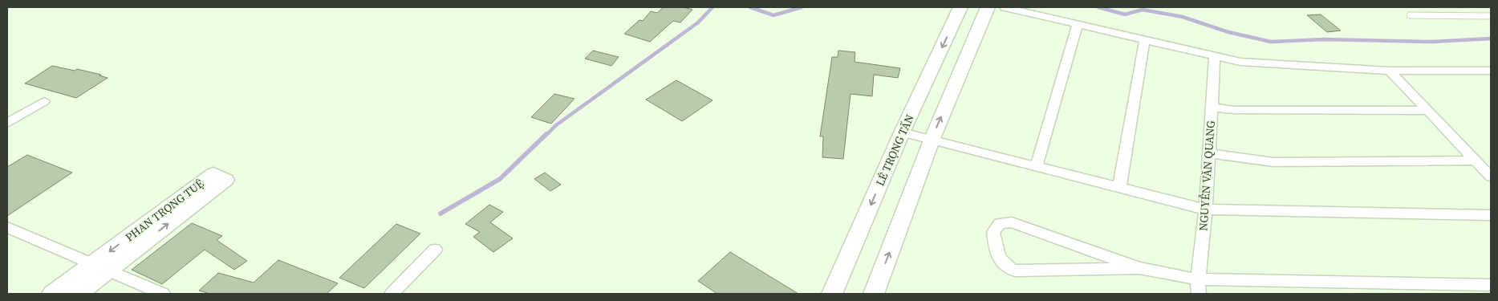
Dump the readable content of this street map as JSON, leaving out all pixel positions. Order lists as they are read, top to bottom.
{
  "streets": {
    "street": ["LÊ TRỌNG TẤN", "NGUYỄN VĂN QUANG", "PHAN TRỌNG TUỆ"]
  }
}
